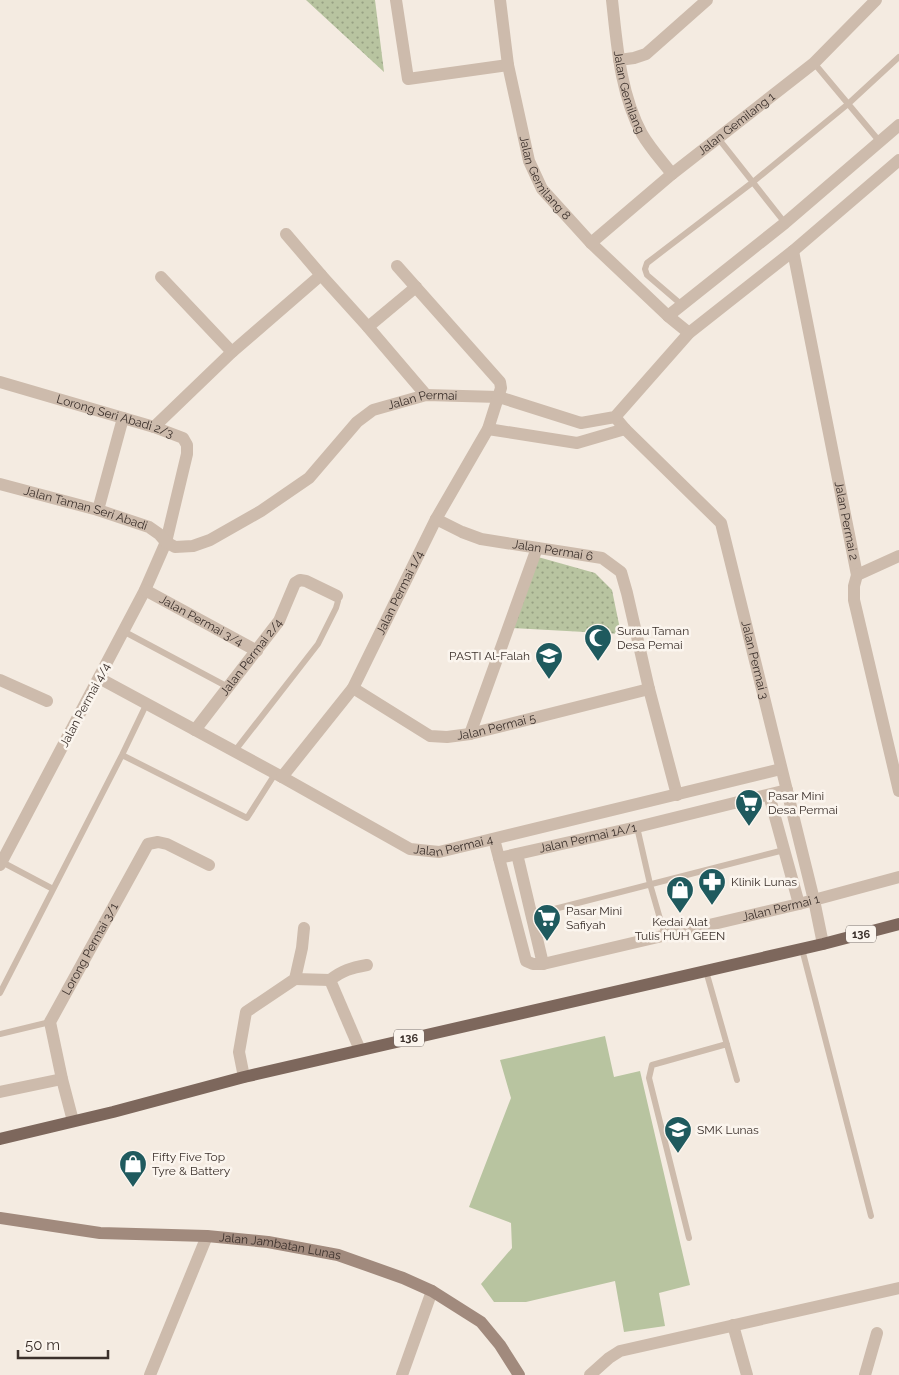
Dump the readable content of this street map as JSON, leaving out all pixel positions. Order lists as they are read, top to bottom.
{
  "streets": {
    "main road": ["136", "Jalan Jambatan Lunas"],
    "street": [
      "Jalan Gemilang",
      "Jalan Gemilang 1",
      "Jalan Gemilang 8",
      "Jalan Permai",
      "Lorong Seri Abadi 2/3",
      "Jalan Taman Seri Abadi",
      "Jalan Permai 2",
      "Jalan Permai 6",
      "Jalan Permai 1/4",
      "Jalan Permai 3/4",
      "Jalan Permai 2/4",
      "Jalan Permai 3",
      "Jalan Permai 4/4",
      "Jalan Permai 5",
      "Jalan Permai 1A/1",
      "Jalan Permai 4",
      "Jalan Permai 1",
      "Lorong Permai 3/1"
    ]
  },
  "crossings": [
    ["Jalan Gemilang", "Jalan Gemilang 1"],
    ["Jalan Gemilang 1", "Jalan Gemilang 8"],
    ["Jalan Permai", "Lorong Seri Abadi 2/3"],
    ["Jalan Permai", "Jalan Taman Seri Abadi"],
    ["Jalan Permai", "Jalan Permai 1/4"],
    ["Jalan Permai", "Jalan Permai 3"],
    ["Jalan Permai", "Jalan Permai 4/4"],
    ["Lorong Seri Abadi 2/3", "Jalan Taman Seri Abadi"],
    ["Lorong Seri Abadi 2/3", "Jalan Permai 4/4"],
    ["Jalan Taman Seri Abadi", "Jalan Permai 4/4"],
    ["Jalan Permai 6", "Jalan Permai 1/4"],
    ["Jalan Permai 6", "Jalan Permai 5"],
    ["Jalan Permai 6", "Jalan Permai 4"],
    ["Jalan Permai 1/4", "Jalan Permai 5"],
    ["Jalan Permai 1/4", "Jalan Permai 4"],
    ["Jalan Permai 3/4", "Jalan Permai 2/4"],
    ["Jalan Permai 3/4", "Jalan Permai 4/4"],
    ["Jalan Permai 2/4", "Jalan Permai 4"],
    ["Jalan Permai 3", "Jalan Permai 1A/1"],
    ["Jalan Permai 3", "Jalan Permai 4"],
    ["Jalan Permai 3", "Jalan Permai 1"],
    ["Jalan Permai 3", "136"],
    ["Jalan Permai 4/4", "Jalan Permai 4"]
  ],
  "places": {
    "mosque": ["Surau Taman Desa Pemai"],
    "school or university": ["PASTI Al-Falah", "SMK Lunas"],
    "supermarket": ["Pasar Mini Desa Permai", "Pasar Mini Safiyah"],
    "pharmacy": ["Klinik Lunas"],
    "shop": ["Kedai Alat Tulis HUH GEEN", "Fifty Five Top Tyre & Battery"]
  },
  "scale_bar": "50 m"
}
